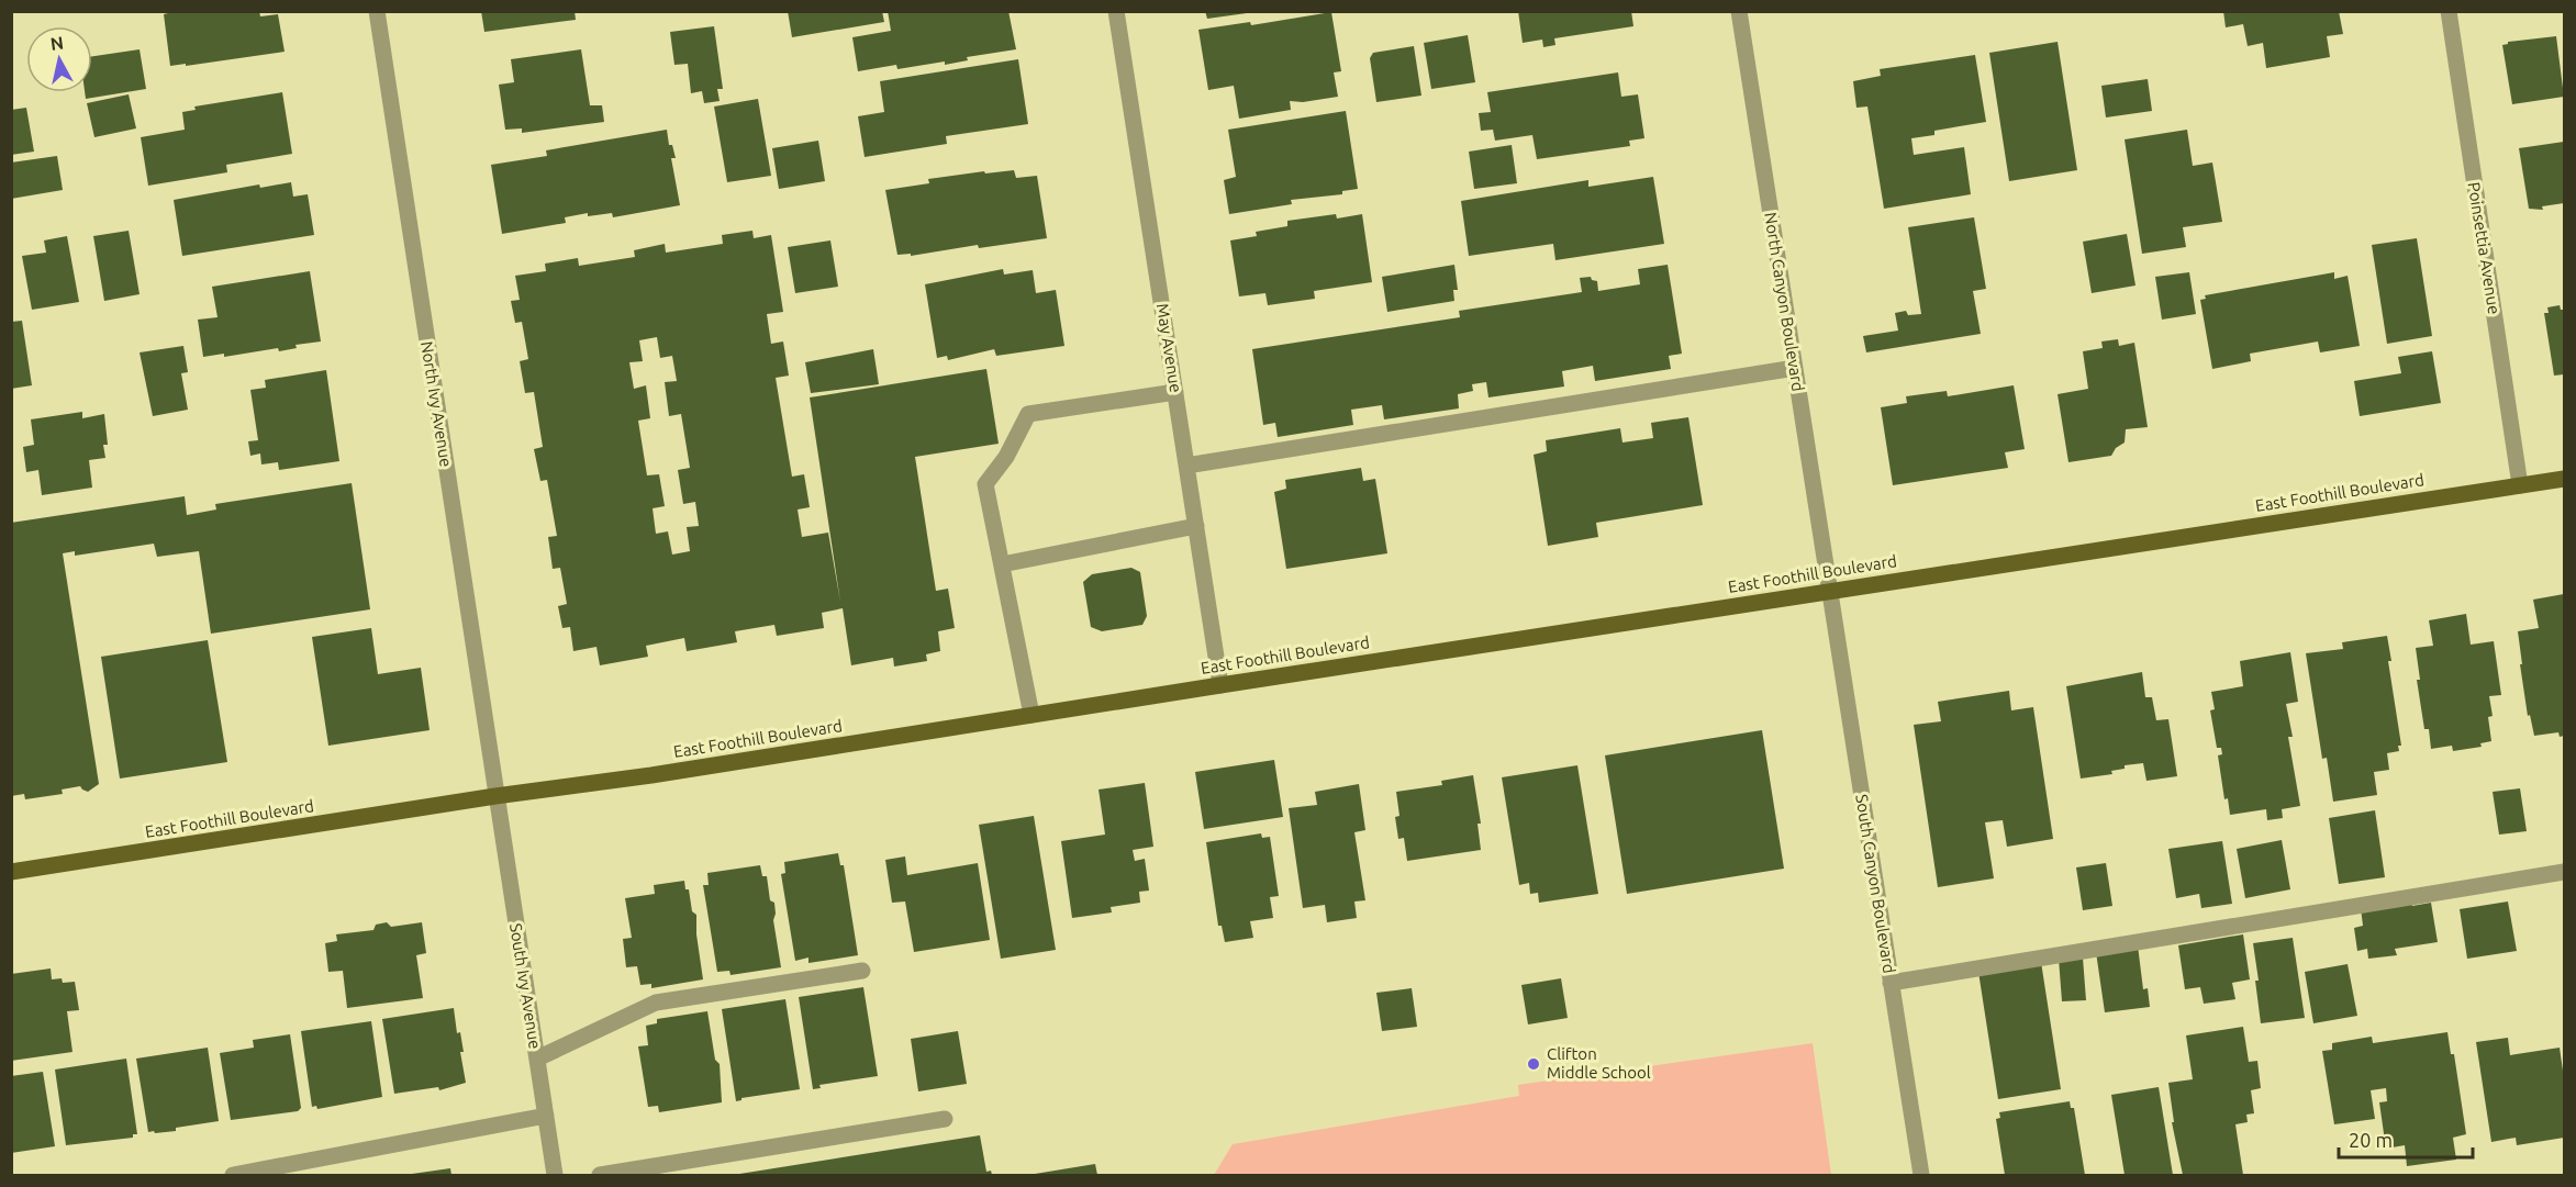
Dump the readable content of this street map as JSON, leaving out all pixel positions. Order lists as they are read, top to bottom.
{
  "streets": {
    "main road": ["East Foothill Boulevard"],
    "street": [
      "Poinsettia Avenue",
      "North Canyon Boulevard",
      "May Avenue",
      "North Ivy Avenue",
      "South Canyon Boulevard",
      "South Ivy Avenue"
    ]
  },
  "crossings": [
    ["Poinsettia Avenue", "East Foothill Boulevard"],
    ["North Canyon Boulevard", "East Foothill Boulevard"],
    ["North Canyon Boulevard", "South Canyon Boulevard"],
    ["May Avenue", "East Foothill Boulevard"],
    ["North Ivy Avenue", "East Foothill Boulevard"],
    ["North Ivy Avenue", "South Ivy Avenue"],
    ["East Foothill Boulevard", "South Canyon Boulevard"],
    ["East Foothill Boulevard", "South Ivy Avenue"]
  ],
  "places": ["Clifton Middle School"],
  "scale_bar": "20 m",
  "north": "top"
}
